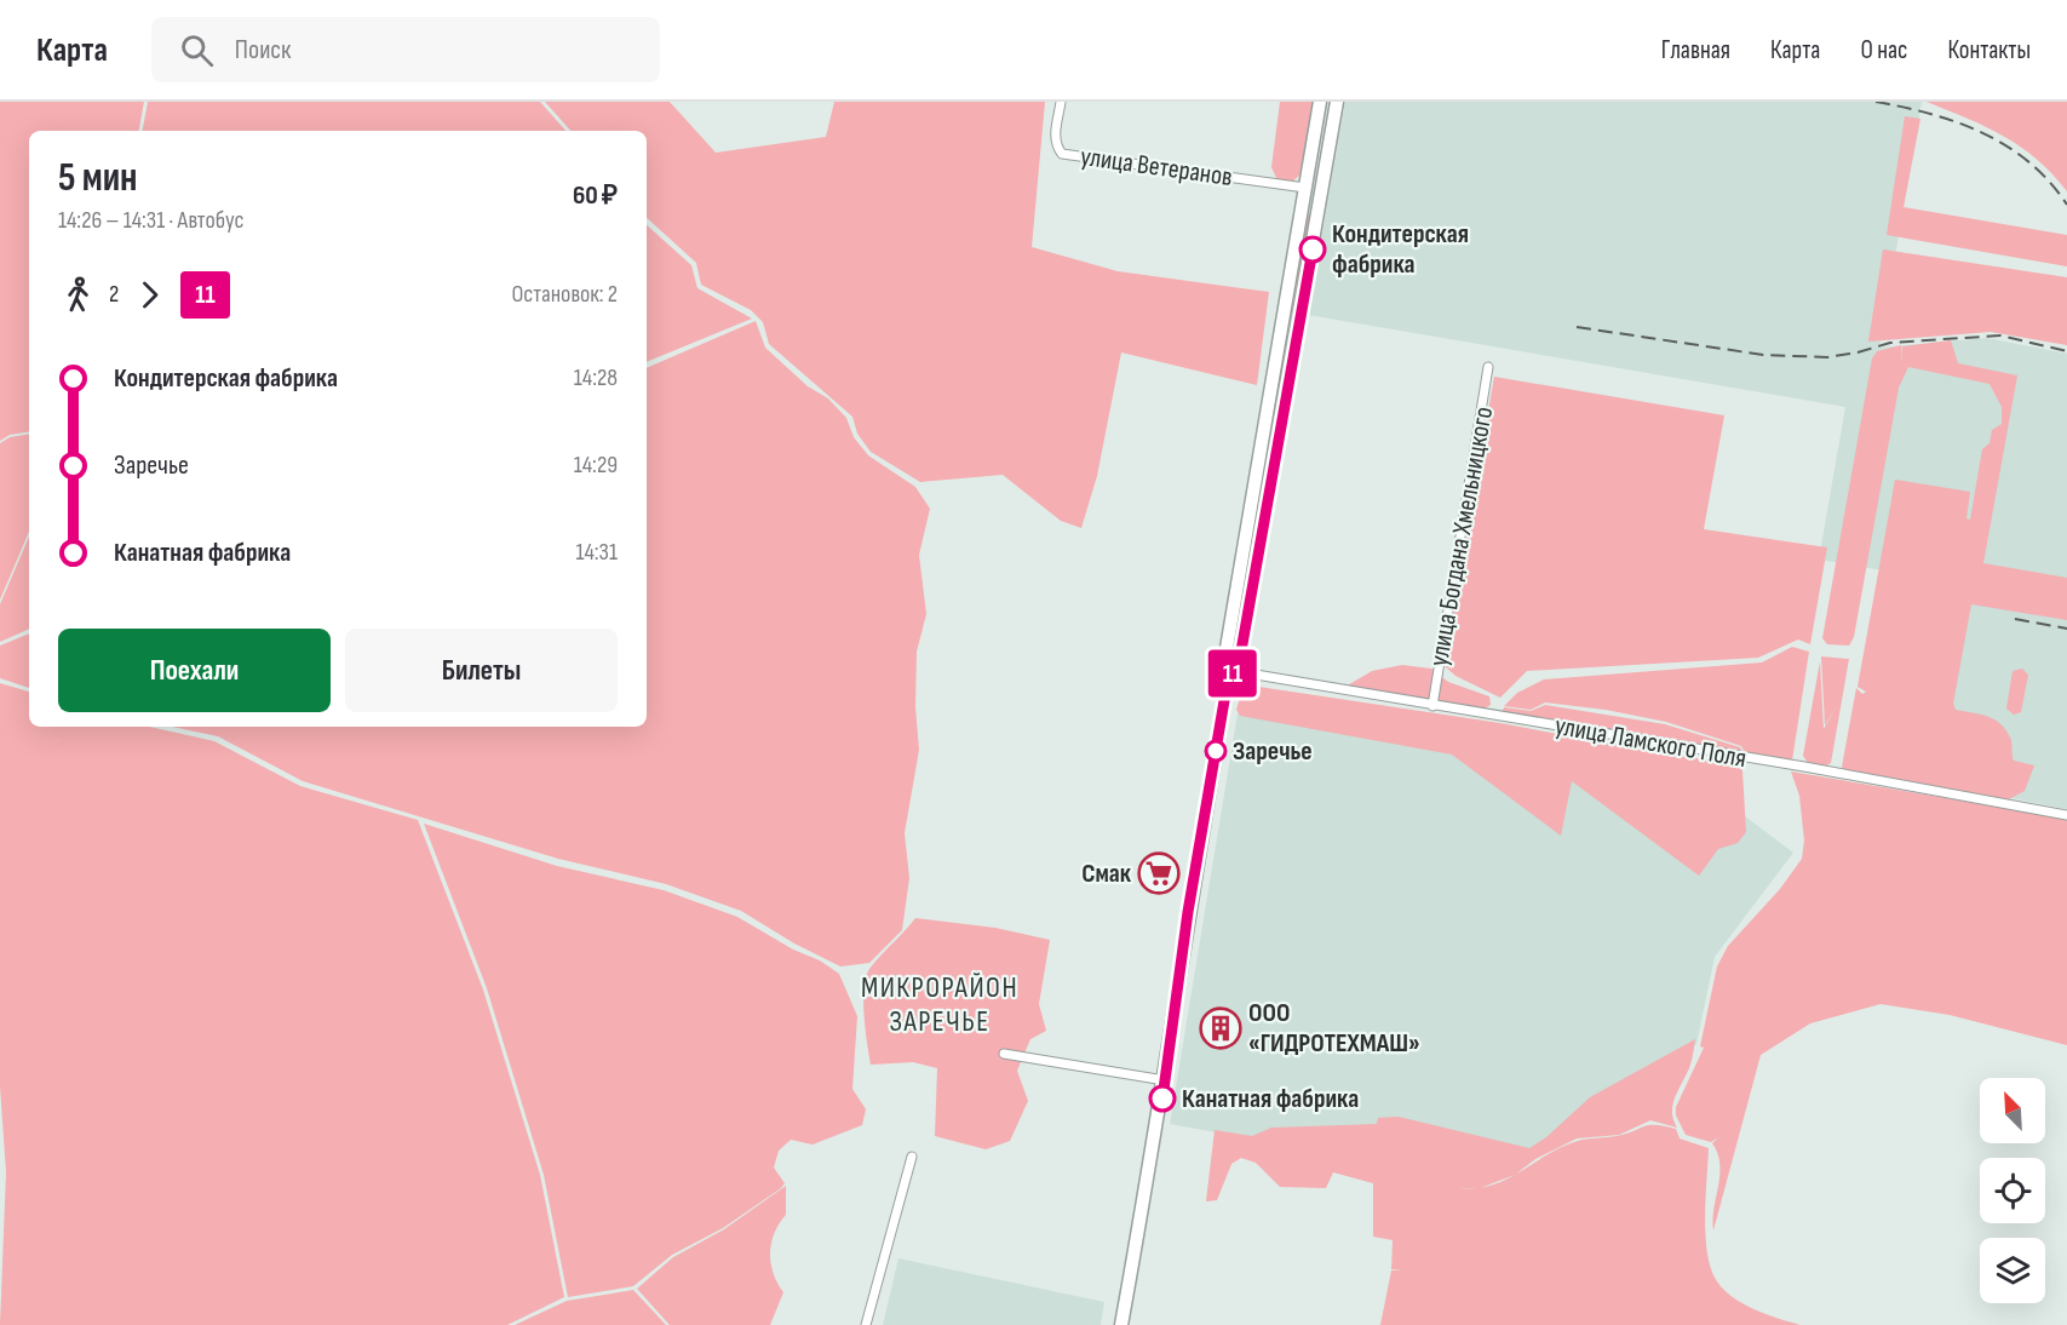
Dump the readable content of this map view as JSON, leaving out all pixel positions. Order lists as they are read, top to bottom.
{
  "streets": {
    "street": ["улица Ветеранов", "улица Богдана Хмельницкого", "улица Ламского Поля"]
  },
  "crossings": [
    ["улица Богдана Хмельницкого", "улица Ламского Поля"]
  ],
  "districts": ["МИКРОРАЙОН ЗАРЕЧЬЕ"],
  "places": {
    "other": ["Кондитерская фабрика", "Заречье", "Канатная фабрика"],
    "supermarket": ["Смак"],
    "building": ["ООО «ГИДРОТЕХМАШ»"]
  },
  "lines": ["bus line 11"],
  "north": "top left",
  "page": {
    "header": "Карта",
    "search": "Поиск",
    "nav": [
      "Главная",
      "Карта",
      "О нас",
      "Контакты"
    ],
    "on_map": "11",
    "heading": ["5 мин", "14:26 – 14:31 · Автобус", "60 ₽"],
    "legs": ["2", "11", "Остановок: 2"],
    "list": [
      {
        "name": "Кондитерская фабрика",
        "value": "14:28"
      },
      {
        "name": "Заречье",
        "value": "14:29"
      },
      {
        "name": "Канатная фабрика",
        "value": "14:31"
      }
    ],
    "buttons": ["Поехали", "Билеты"]
  }
}
